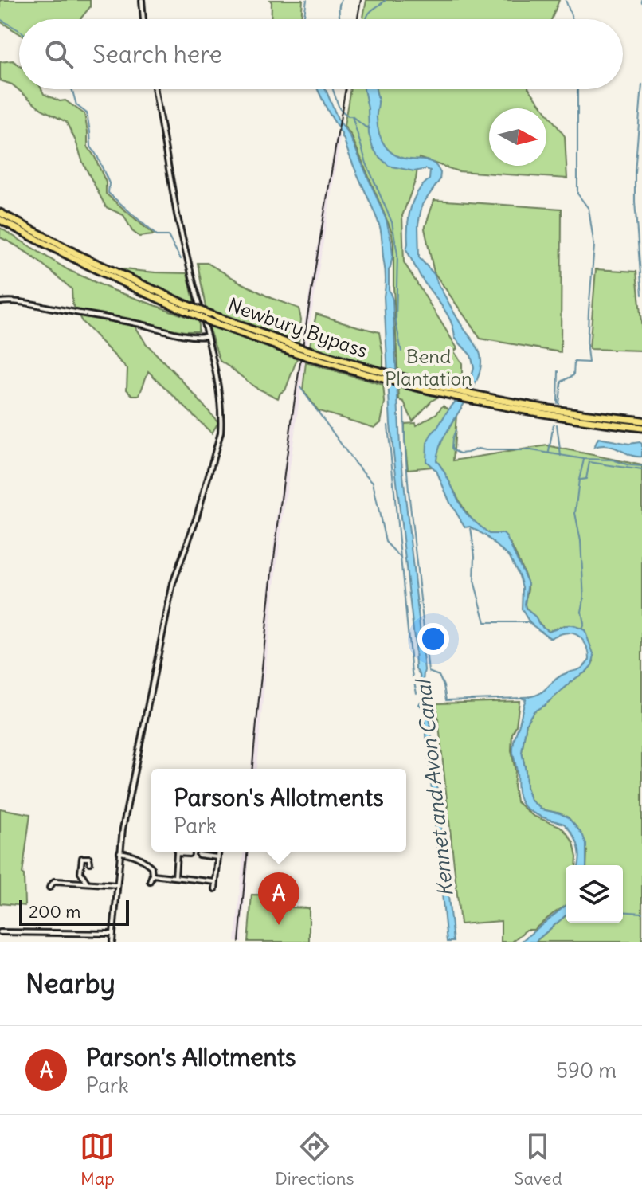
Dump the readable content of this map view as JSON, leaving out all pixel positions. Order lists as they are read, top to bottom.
{
  "streets": {
    "highway": ["Newbury Bypass"]
  },
  "water": ["Kennet and Avon Canal"],
  "parks": ["Bend Plantation"],
  "scale_bar": "200 m",
  "north": "right",
  "page": {
    "search": "Search here",
    "popup": ["Parson's Allotments", "Park"],
    "pins": "A",
    "scale": "200 m",
    "heading": "Nearby",
    "list": [
      {
        "mark": "A",
        "name": "Parson's Allotments",
        "note": "Park",
        "value": "590 m"
      }
    ],
    "nav": ["Map", "Directions", "Saved"]
  }
}
